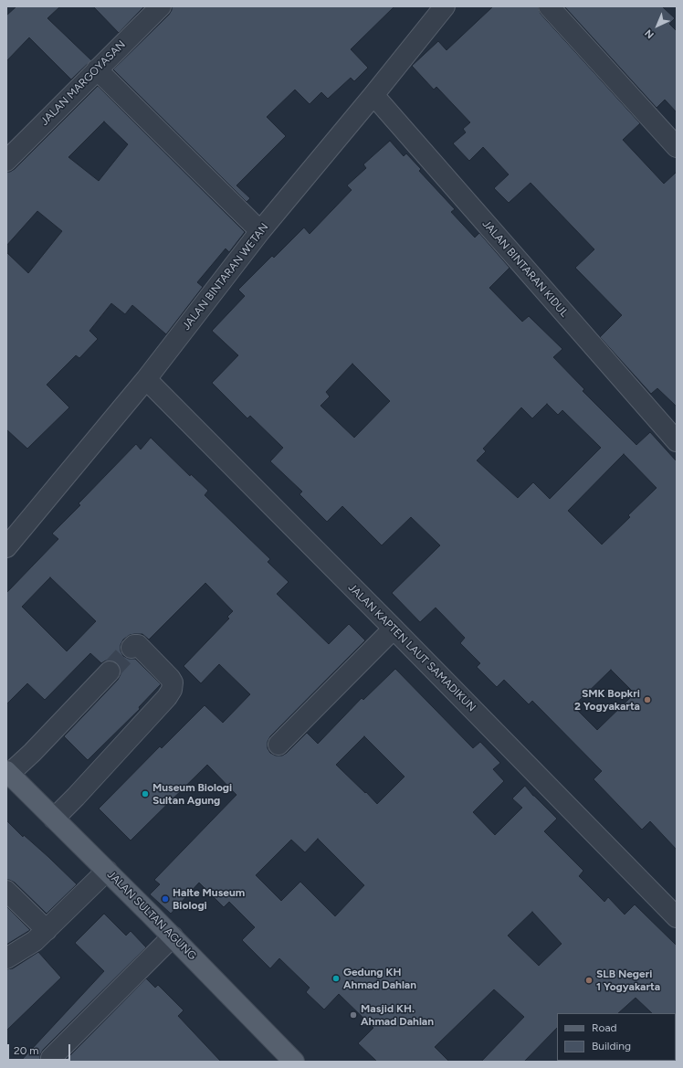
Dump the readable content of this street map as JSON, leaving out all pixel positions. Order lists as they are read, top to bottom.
{
  "streets": {
    "main road": ["JALAN SULTAN AGUNG"],
    "street": [
      "JALAN MARGOYASAN",
      "JALAN BINTARAN KIDUL",
      "JALAN BINTARAN WETAN",
      "JALAN KAPTEN LAUT SAMADIKUN"
    ]
  },
  "crossings": [
    ["JALAN BINTARAN KIDUL", "JALAN BINTARAN WETAN"],
    ["JALAN BINTARAN WETAN", "JALAN KAPTEN LAUT SAMADIKUN"]
  ],
  "places": [
    "SMK Bopkri 2 Yogyakarta",
    "Museum Biologi Sultan Agung",
    "Halte Museum Biologi",
    "Gedung KH Ahmad Dahlan",
    "SLB Negeri 1 Yogyakarta",
    "Masjid KH. Ahmad Dahlan"
  ],
  "legend": ["Road", "Building"],
  "scale_bar": "20 m",
  "north": "bottom left"
}
